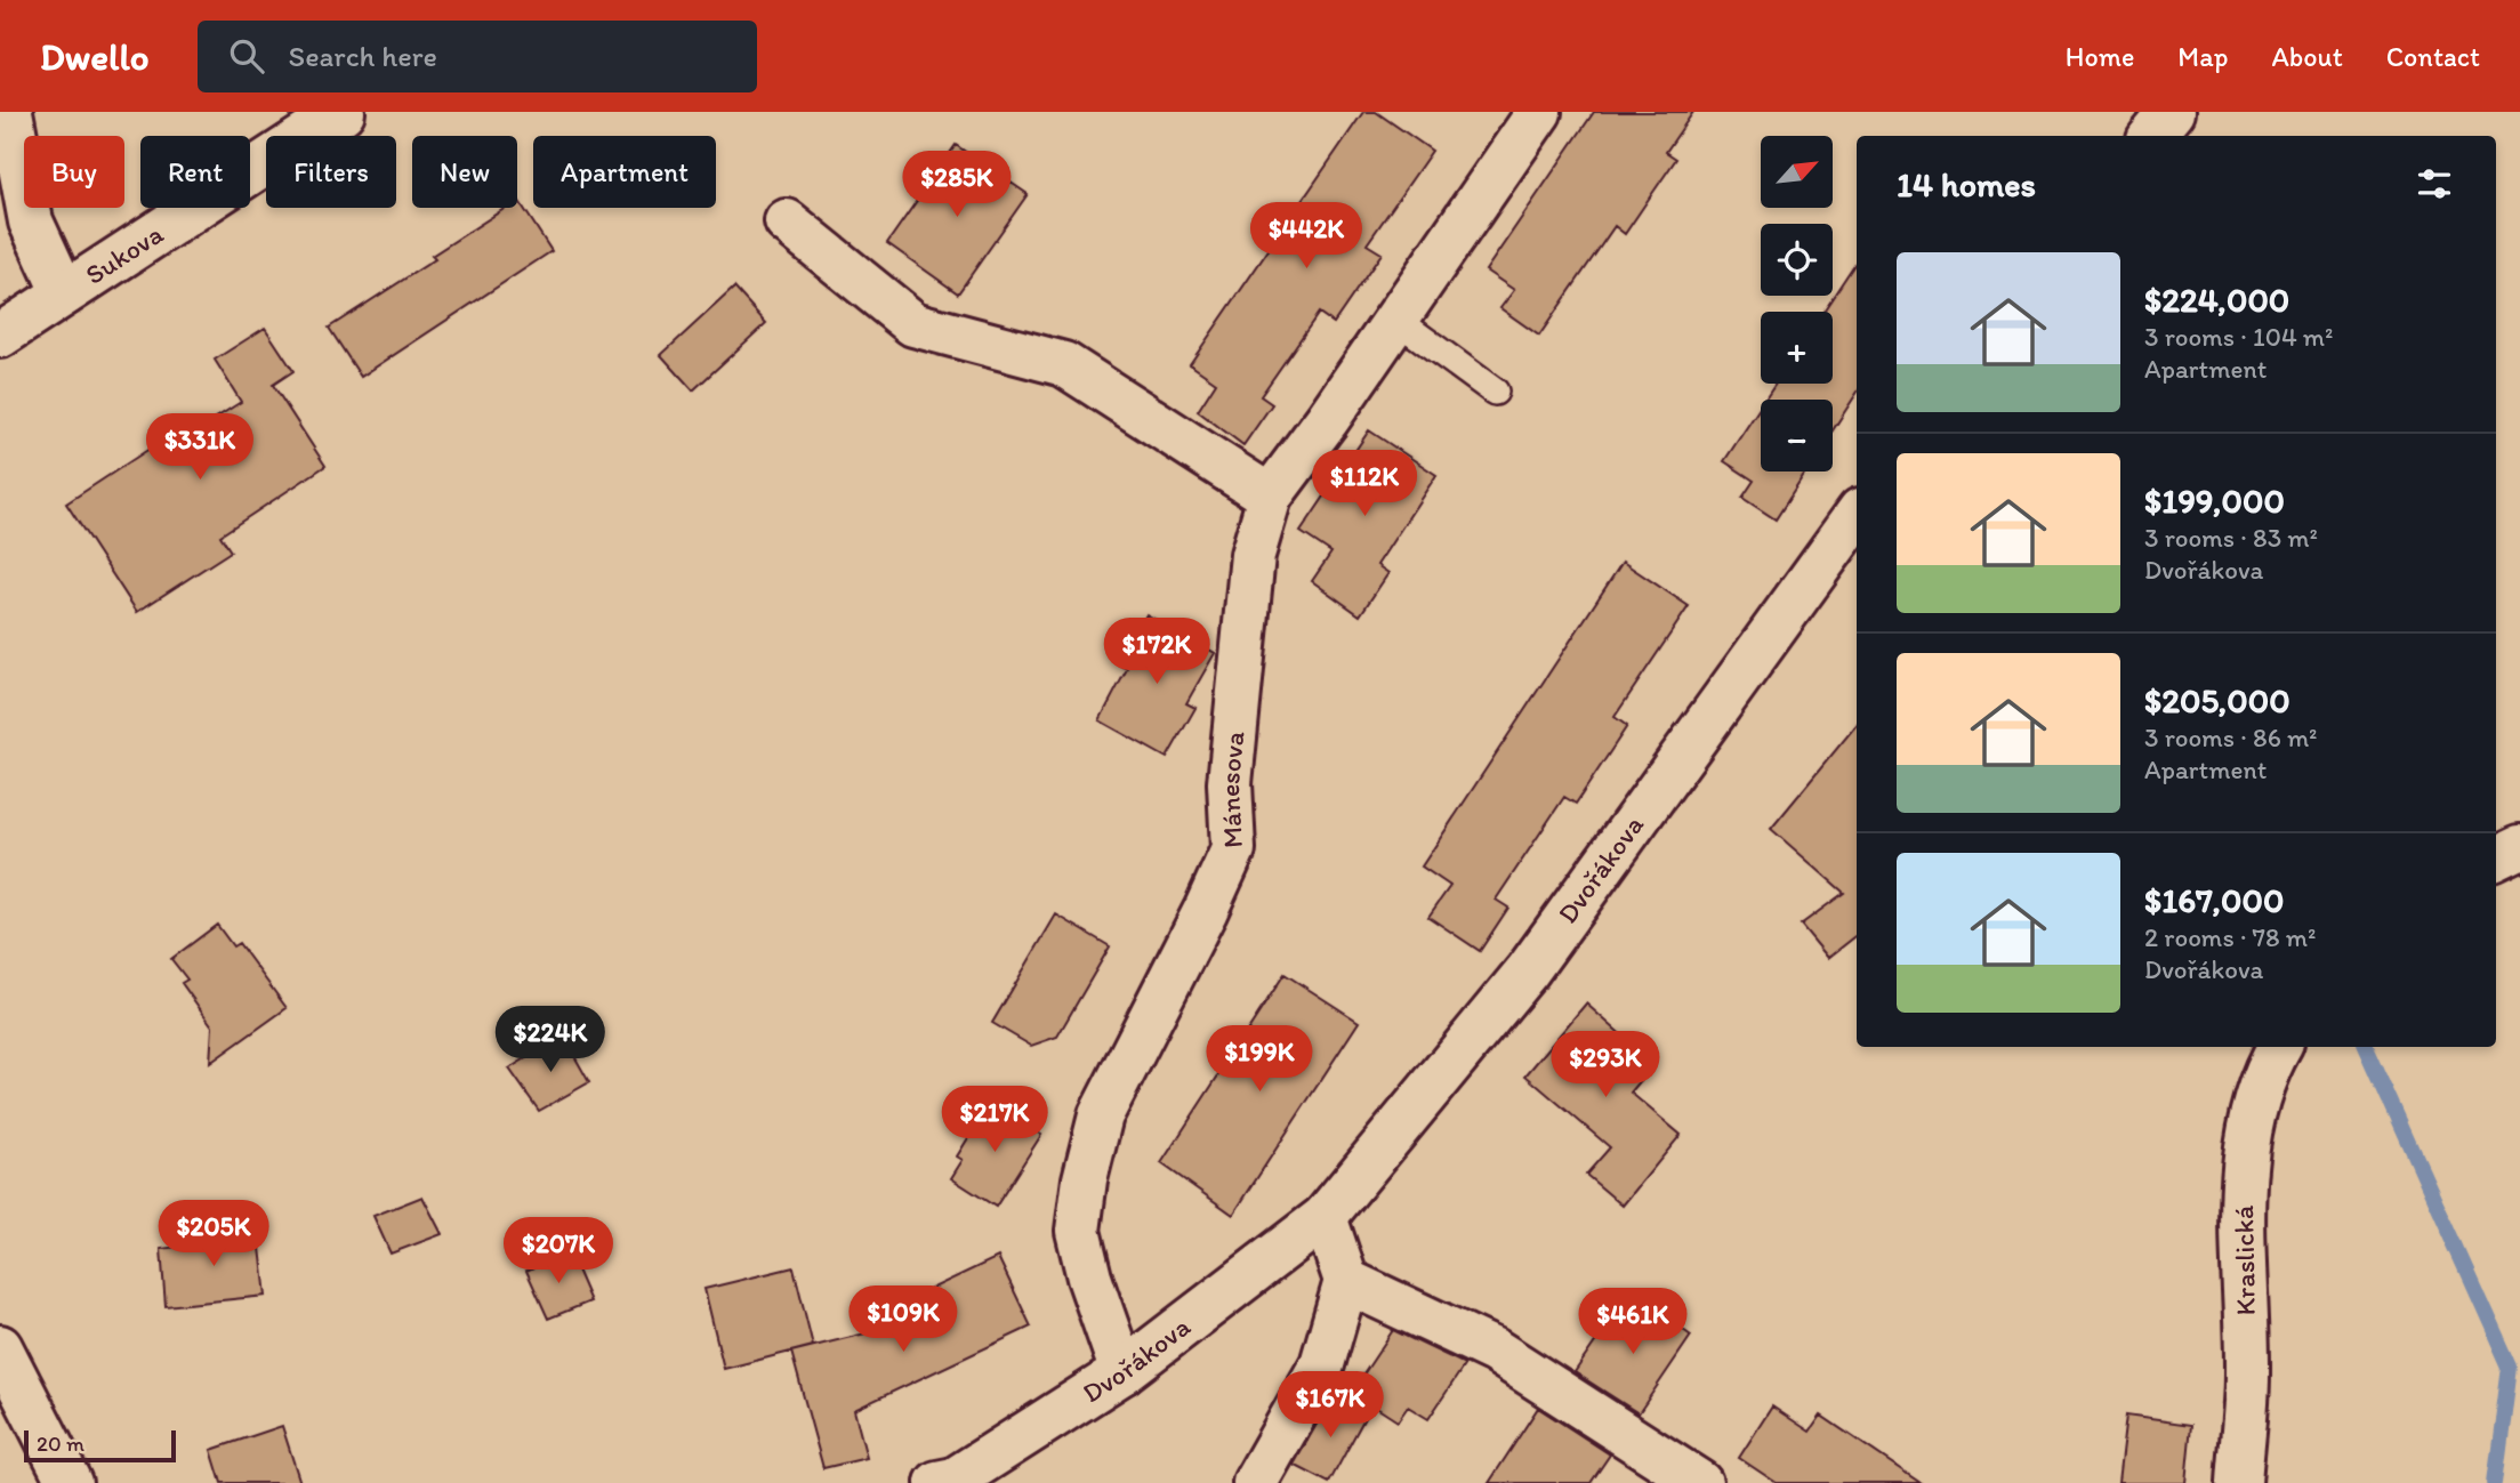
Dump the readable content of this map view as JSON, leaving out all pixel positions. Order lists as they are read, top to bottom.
{
  "streets": {
    "street": [
      "Sukova",
      "Mánesova",
      "Dvořákova",
      "Kraslická"
    ]
  },
  "crossings": [
    ["Mánesova", "Dvořákova"]
  ],
  "scale_bar": "20 m",
  "north": "top right",
  "page": {
    "header": "Dwello",
    "search": "Search here",
    "nav": [
      "Home",
      "Map",
      "About",
      "Contact"
    ],
    "map_buttons": ["+", "−"],
    "chip": [
      "Buy",
      "Rent",
      "Filters",
      "New",
      "Apartment"
    ],
    "heading": "14 homes",
    "price": [
      "$285K",
      "$442K",
      "$331K",
      "$112K",
      "$172K",
      "$224K",
      "$199K",
      "$293K",
      "$217K",
      "$205K",
      "$207K",
      "$109K",
      "$461K",
      "$167K"
    ],
    "list": [
      {
        "name": "$224,000",
        "note": "3 rooms · 104 m² · Apartment"
      },
      {
        "name": "$199,000",
        "note": "3 rooms · 83 m² · Dvořákova"
      },
      {
        "name": "$205,000",
        "note": "3 rooms · 86 m² · Apartment"
      },
      {
        "name": "$167,000",
        "note": "2 rooms · 78 m² · Dvořákova"
      }
    ],
    "scale": "20 m"
  }
}
